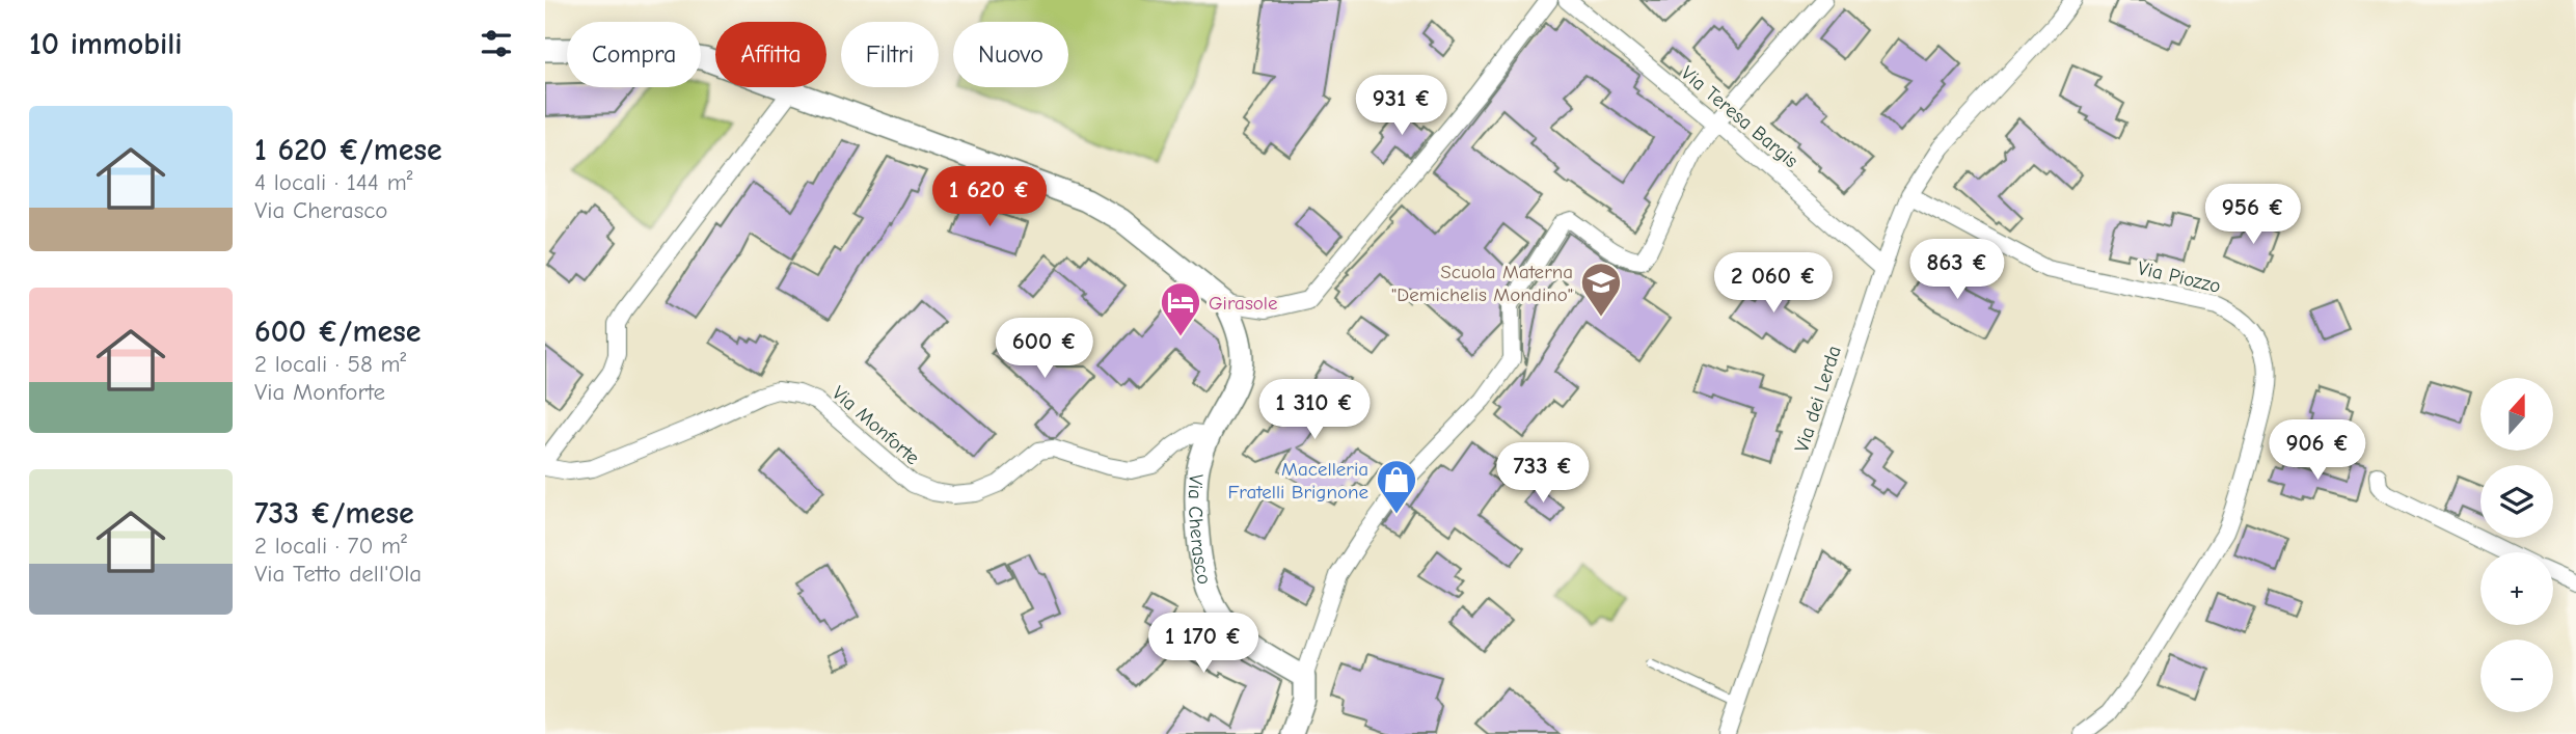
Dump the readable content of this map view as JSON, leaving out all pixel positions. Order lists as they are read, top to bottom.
{
  "streets": {
    "street": [
      "Via Teresa Bargis",
      "Via Piozzo",
      "Via dei Lerda",
      "Via Monforte",
      "Via Cherasco"
    ]
  },
  "crossings": [
    ["Via Teresa Bargis", "Via dei Lerda"],
    ["Via Piozzo", "Via dei Lerda"],
    ["Via Monforte", "Via Cherasco"]
  ],
  "places": {
    "school or university": ["Scuola Materna \"Demichelis Mondino\""],
    "hotel": ["Girasole"],
    "shop": ["Macelleria Fratelli Brignone"]
  },
  "north": "top",
  "page": {
    "heading": "10 immobili",
    "chip": [
      "Compra",
      "Affitta",
      "Filtri",
      "Nuovo"
    ],
    "price": [
      "931 €",
      "1 620 €",
      "956 €",
      "863 €",
      "2 060 €",
      "600 €",
      "1 310 €",
      "906 €",
      "733 €",
      "1 170 €"
    ],
    "list": [
      {
        "name": "1 620 €/mese",
        "note": "4 locali · 144 m² · Via Cherasco"
      },
      {
        "name": "600 €/mese",
        "note": "2 locali · 58 m² · Via Monforte"
      },
      {
        "name": "733 €/mese",
        "note": "2 locali · 70 m² · Via Tetto dell'Ola"
      }
    ],
    "map_buttons": ["+", "−"]
  }
}
